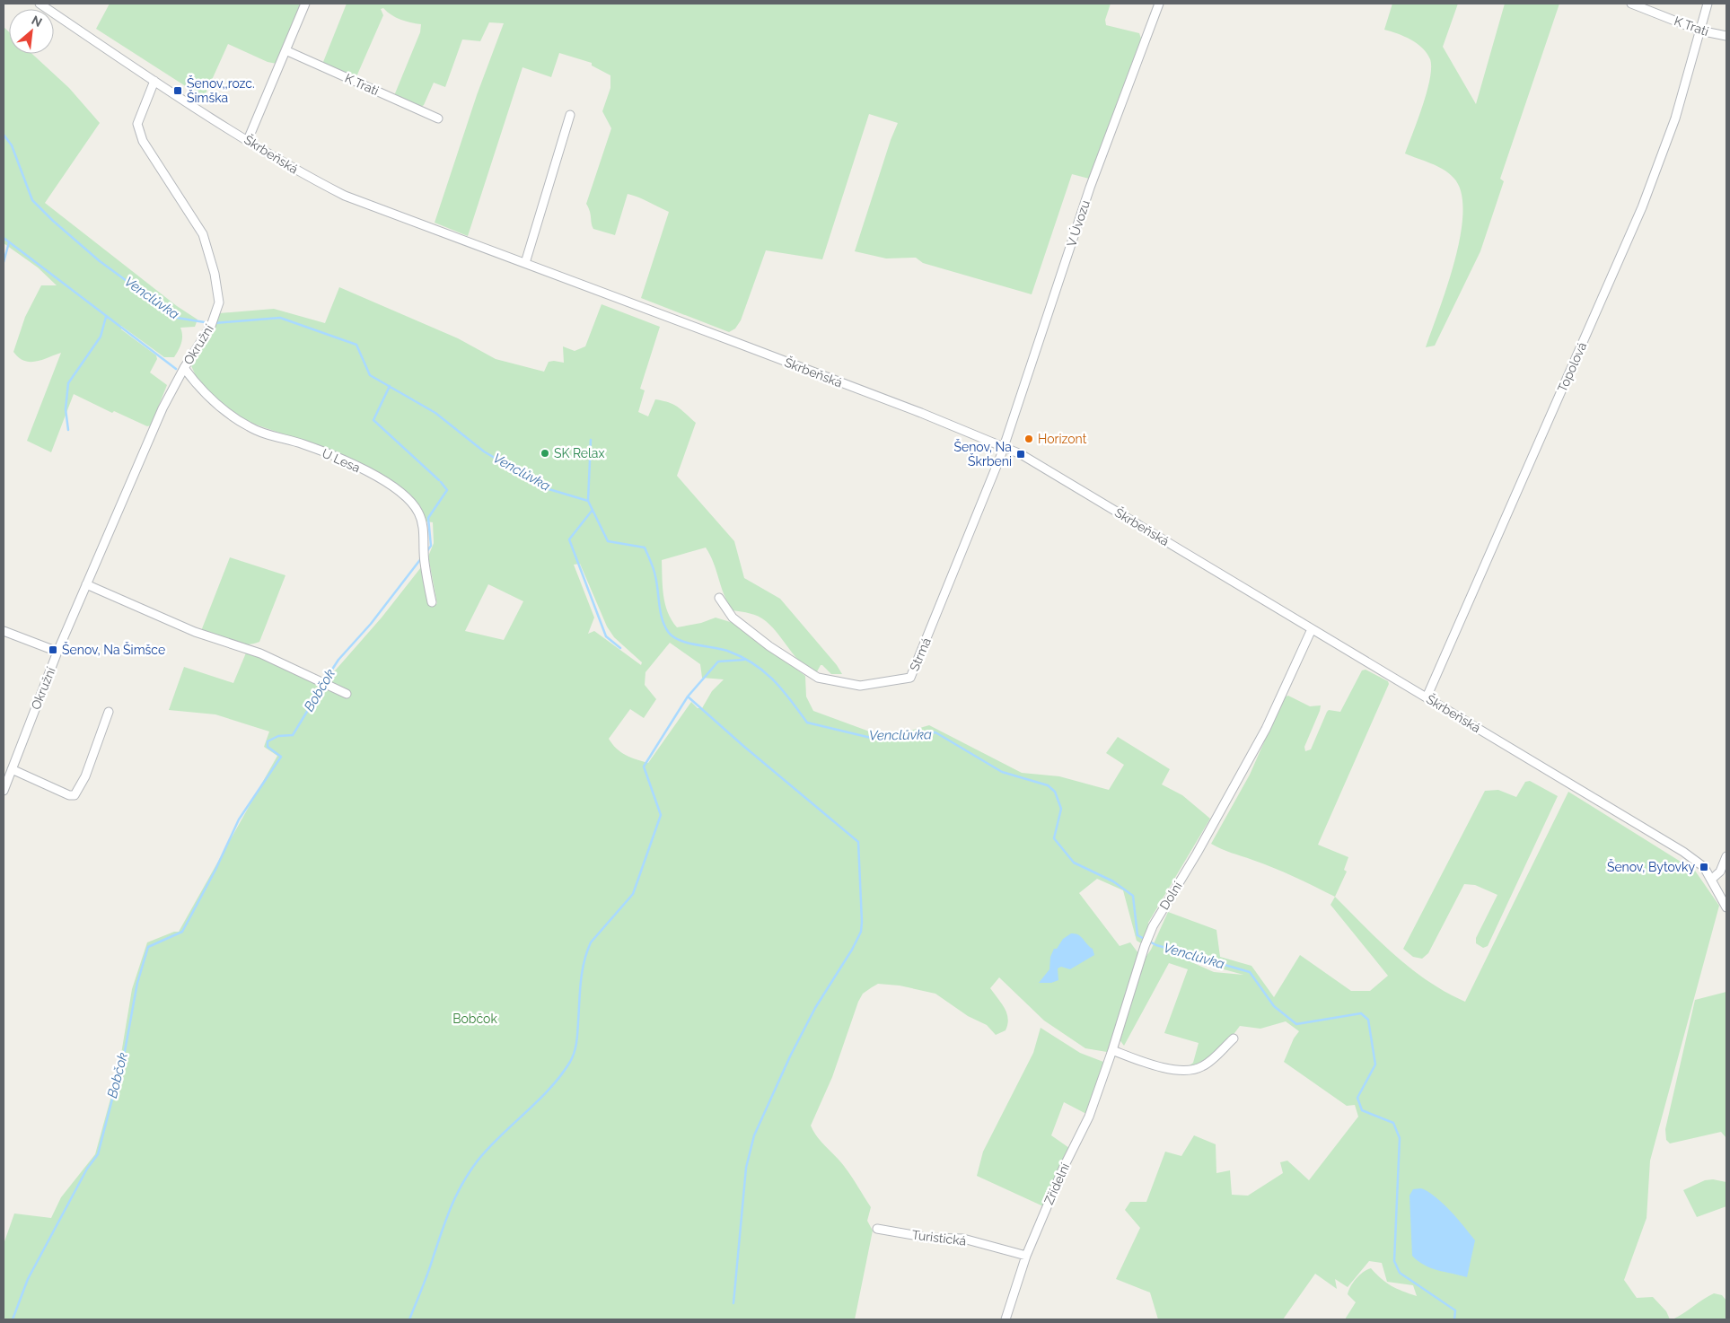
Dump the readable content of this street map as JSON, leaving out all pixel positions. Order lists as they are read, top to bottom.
{
  "streets": {
    "street": [
      "K Trati",
      "Škrbeňská",
      "V Úvozu",
      "Okružní",
      "Topolová",
      "U Lesa",
      "Strmá",
      "Dolní",
      "Zřídelní",
      "Turistická"
    ]
  },
  "crossings": [
    ["K Trati", "Topolová"],
    ["Škrbeňská", "V Úvozu"],
    ["Škrbeňská", "Okružní"],
    ["Škrbeňská", "Topolová"],
    ["Škrbeňská", "Strmá"],
    ["Škrbeňská", "Dolní"],
    ["V Úvozu", "Strmá"],
    ["Okružní", "U Lesa"],
    ["Dolní", "Zřídelní"],
    ["Zřídelní", "Turistická"]
  ],
  "water": ["Venclůvka", "Bobčok"],
  "parks": ["Bobčok"],
  "places": {
    "transit": [
      "Šenov,,rozc. Šimška",
      "Šenov, Na Škrbeni",
      "Šenov, Na Šimšce",
      "Šenov, Bytovky"
    ],
    "other": ["Horizont", "SK Relax"]
  },
  "north": "top right"
}
